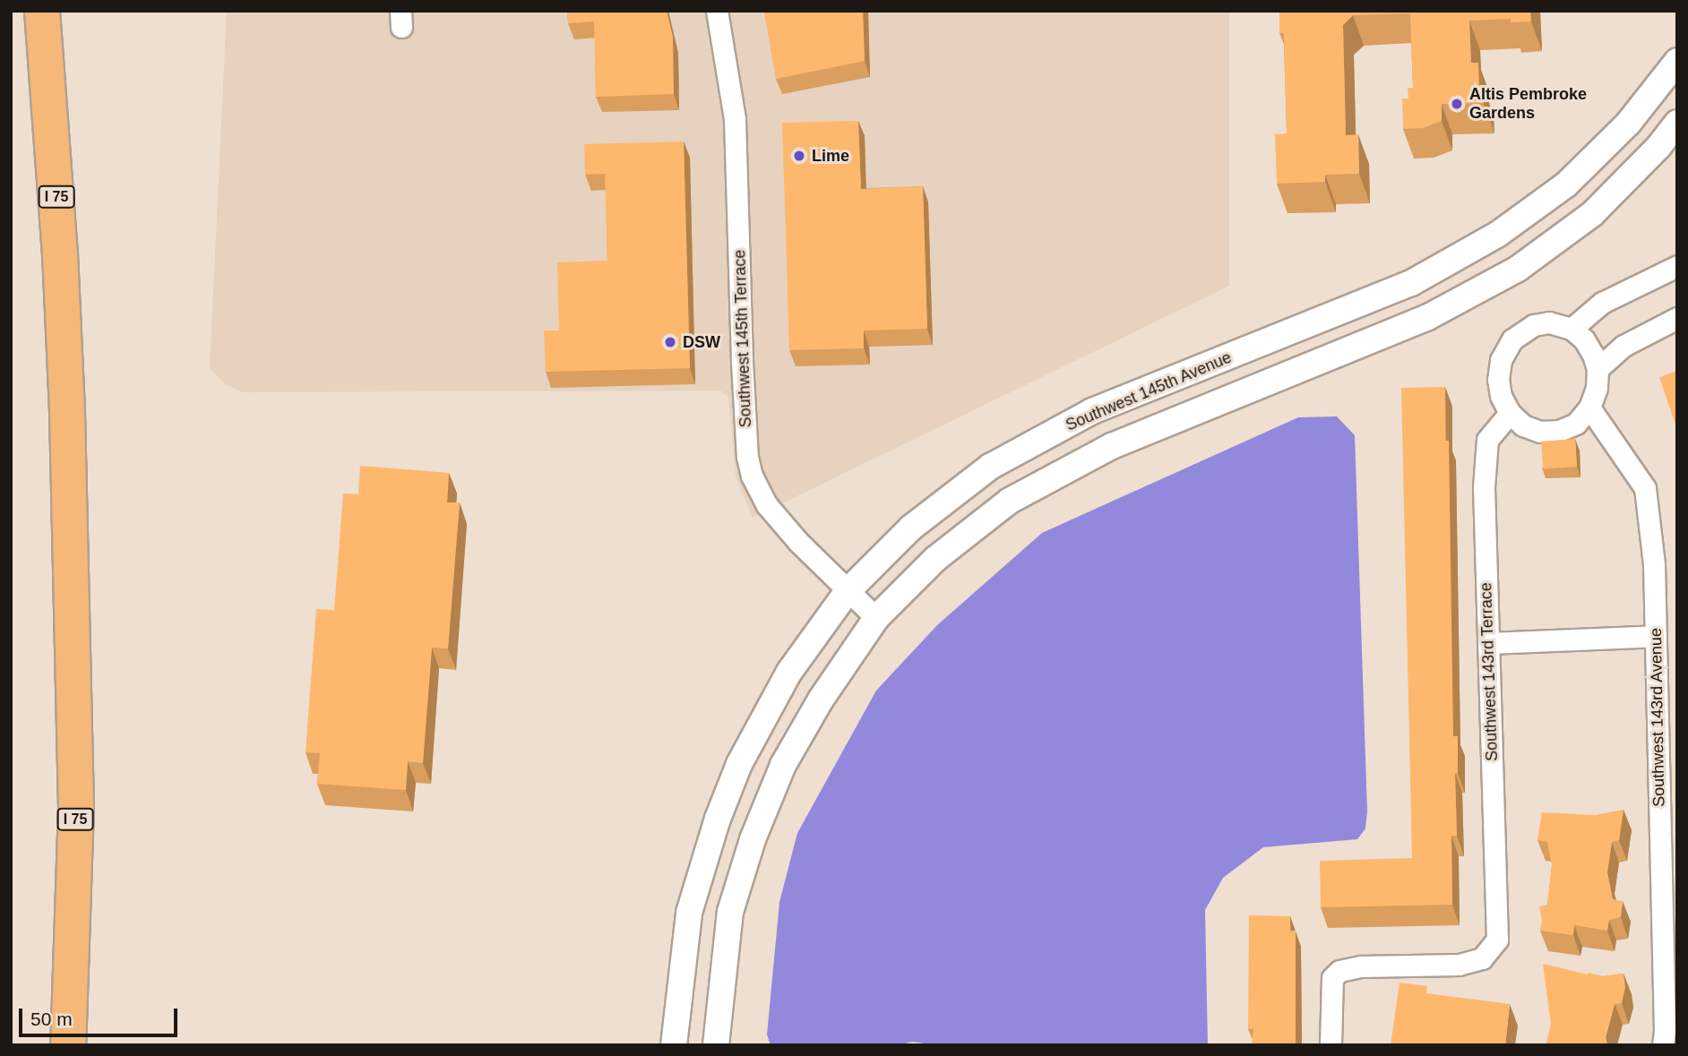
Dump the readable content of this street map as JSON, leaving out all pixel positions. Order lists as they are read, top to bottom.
{
  "streets": {
    "highway": ["I 75"],
    "street": [
      "Southwest 145th Terrace",
      "Southwest 145th Avenue",
      "Southwest 143rd Terrace",
      "Southwest 143rd Avenue"
    ]
  },
  "crossings": [
    ["Southwest 145th Terrace", "Southwest 145th Avenue"],
    ["Southwest 143rd Terrace", "Southwest 143rd Avenue"]
  ],
  "places": ["Altis Pembroke Gardens", "Lime", "DSW"],
  "scale_bar": "50 m"
}
